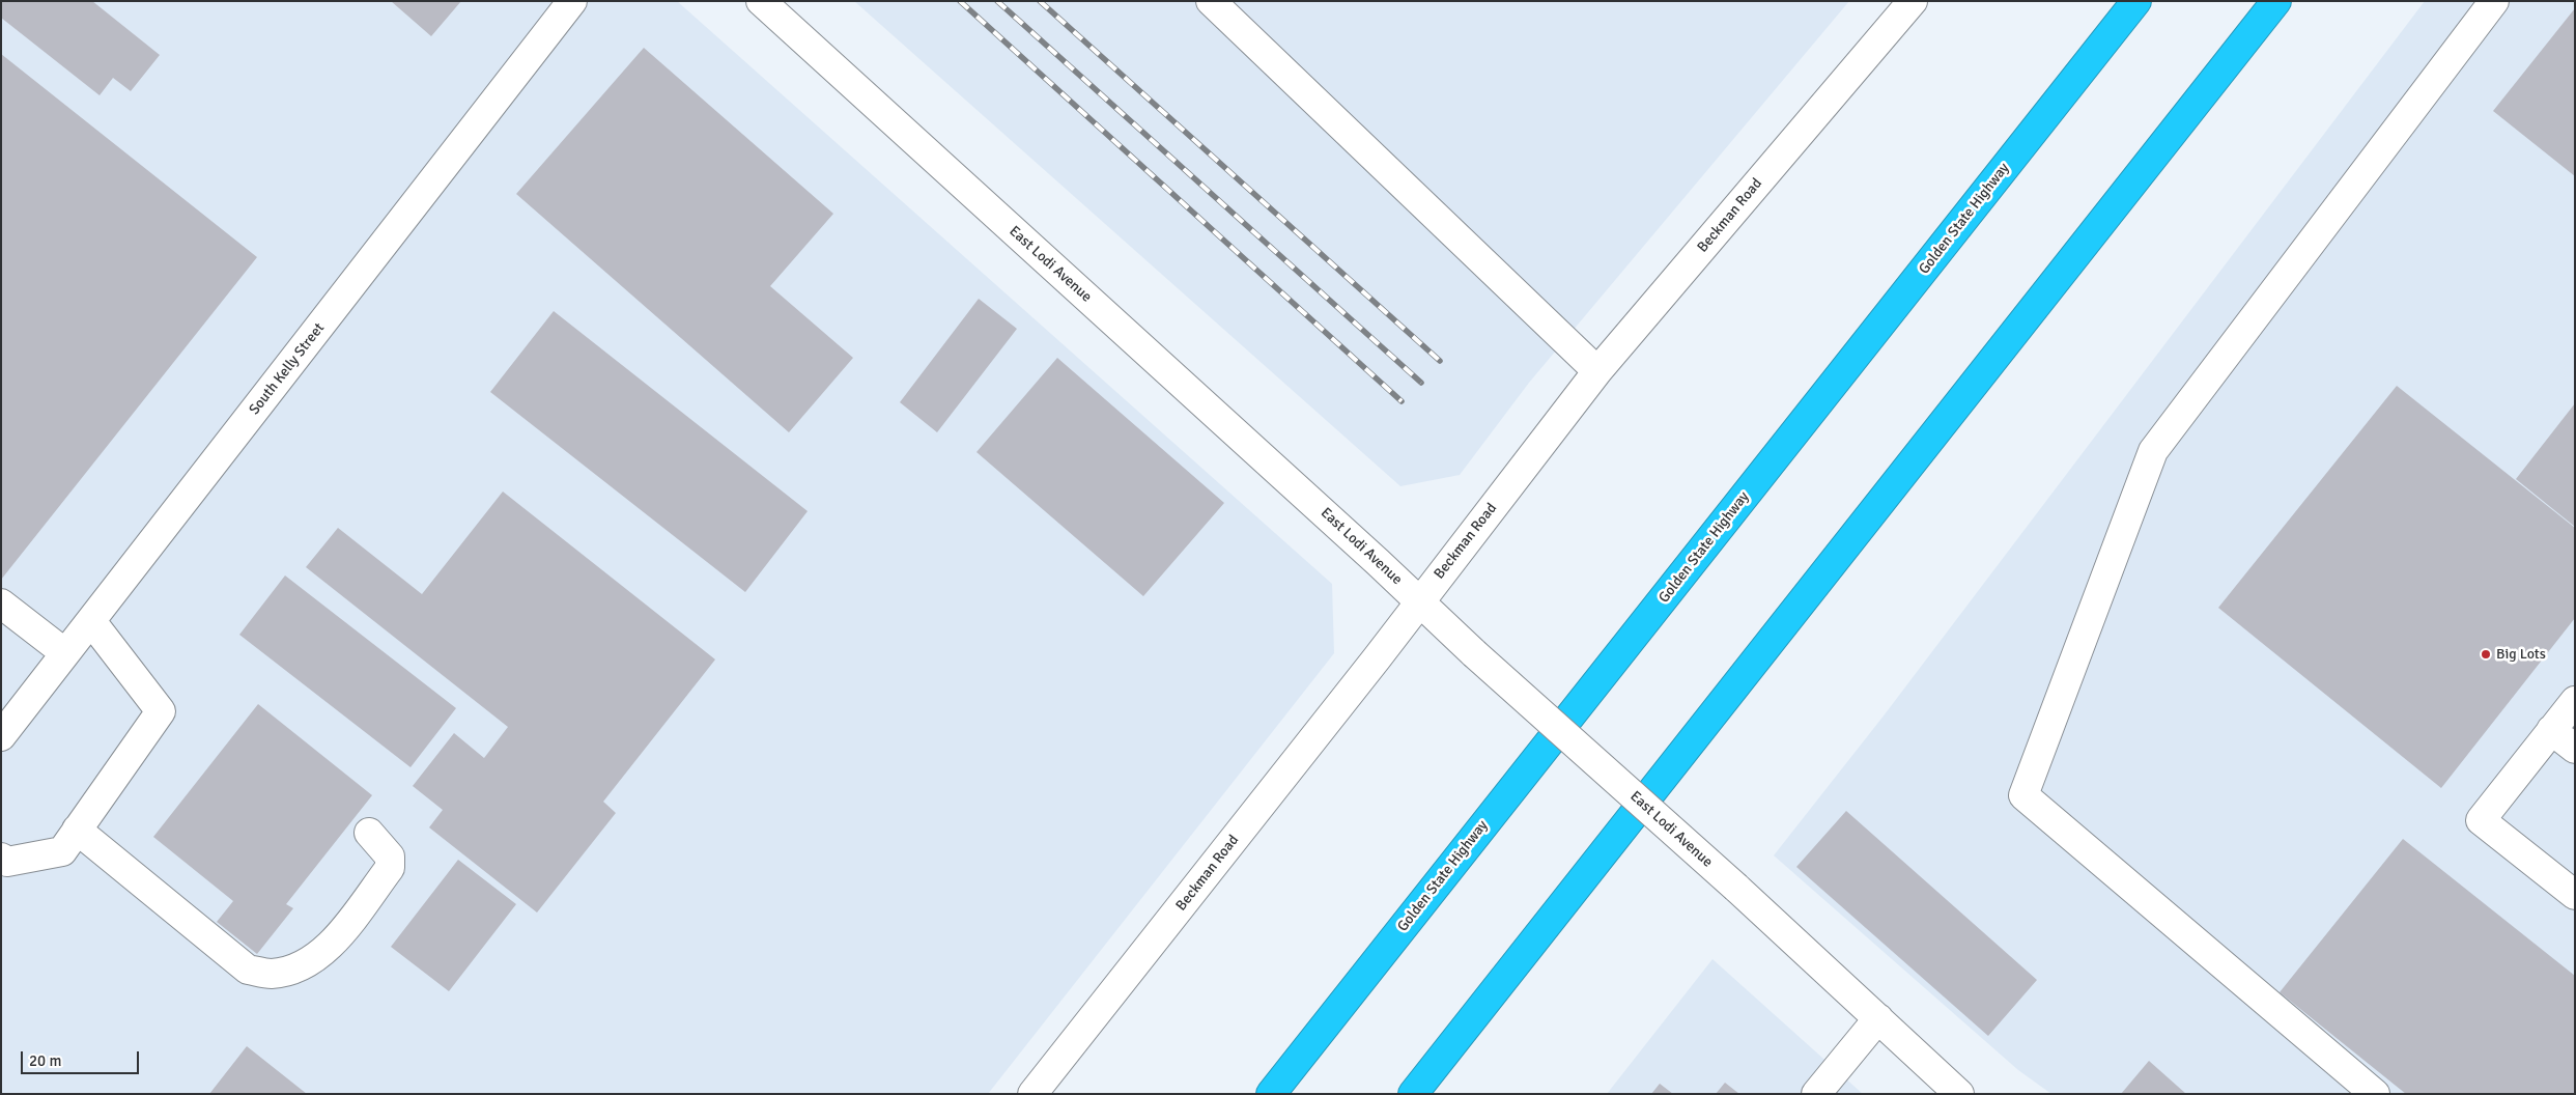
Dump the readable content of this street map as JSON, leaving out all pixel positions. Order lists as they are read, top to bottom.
{
  "streets": {
    "highway": ["Golden State Highway"],
    "street": ["Beckman Road", "East Lodi Avenue", "South Kelly Street"]
  },
  "crossings": [
    ["Beckman Road", "East Lodi Avenue"]
  ],
  "places": ["Big Lots"],
  "scale_bar": "20 m"
}
